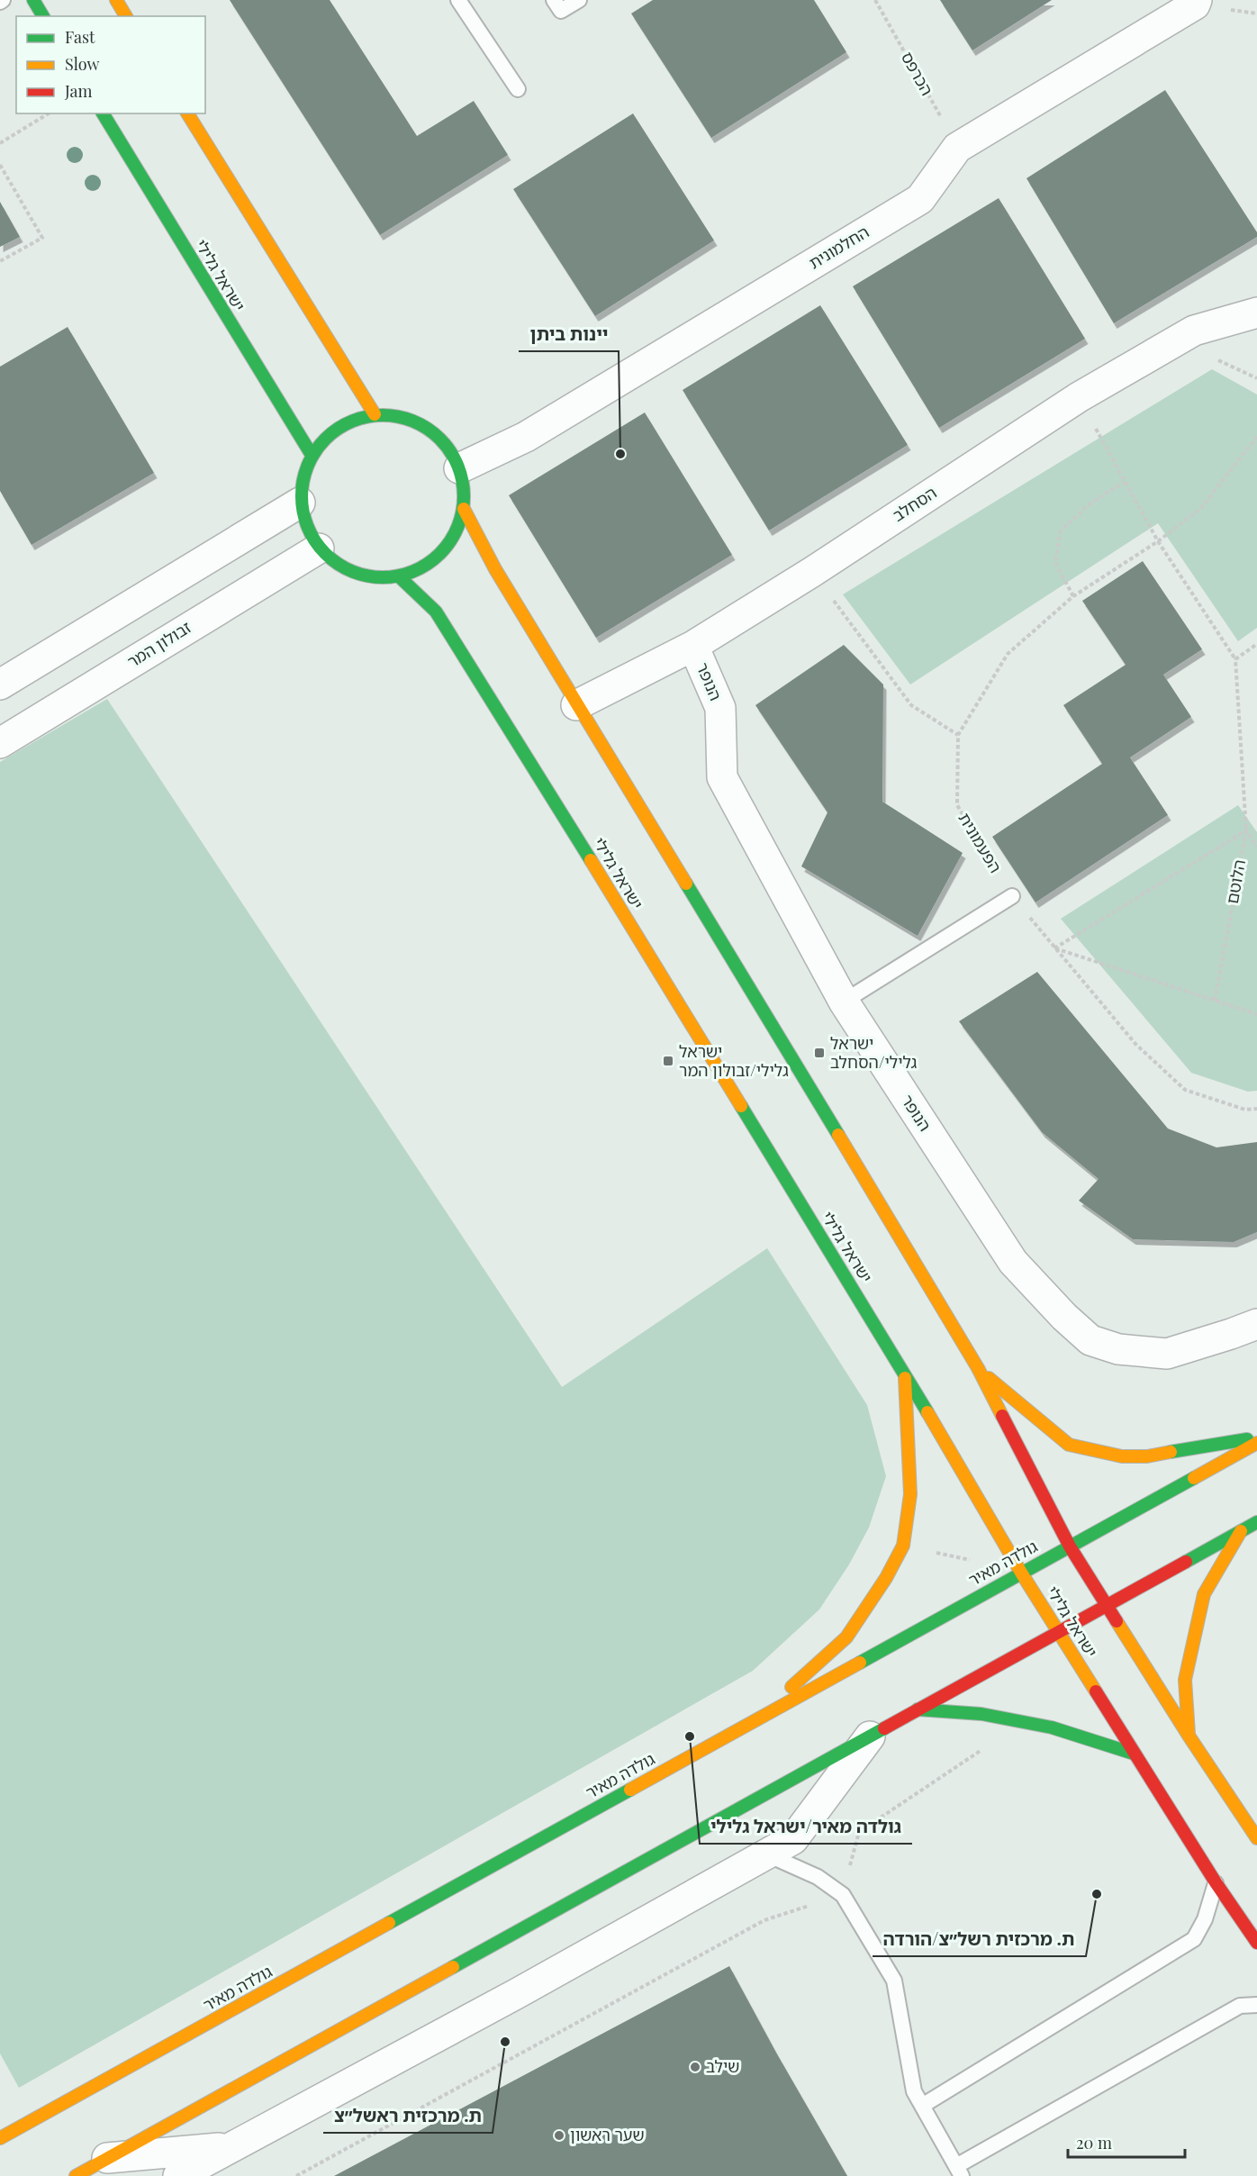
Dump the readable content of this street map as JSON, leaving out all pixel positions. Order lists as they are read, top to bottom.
{
  "streets": {
    "street": [
      "החלמונית",
      "ישראל גלילי",
      "הסחלב",
      "זבולון המר",
      "הנופר",
      "גולדה מאיר"
    ],
    "path": ["הכרפס", "הפעמונית", "הלוטם"]
  },
  "crossings": [
    ["הכרפס", "החלמונית"],
    ["החלמונית", "ישראל גלילי"],
    ["החלמונית", "זבולון המר"],
    ["ישראל גלילי", "זבולון המר"],
    ["ישראל גלילי", "גולדה מאיר"],
    ["הסחלב", "הנופר"]
  ],
  "places": {
    "other": [
      "יינות ביתן",
      "גולדה מאיר/ישראל גלילי",
      "ת. מרכזית רשל״צ/הורדה",
      "ת. מרכזית ראשל״צ",
      "שילב",
      "שער ראשון"
    ],
    "transit": ["ישראל גלילי/הסחלב", "ישראל גלילי/זבולון המר"]
  },
  "legend": ["Fast", "Slow", "Jam"],
  "scale_bar": "20 m"
}
